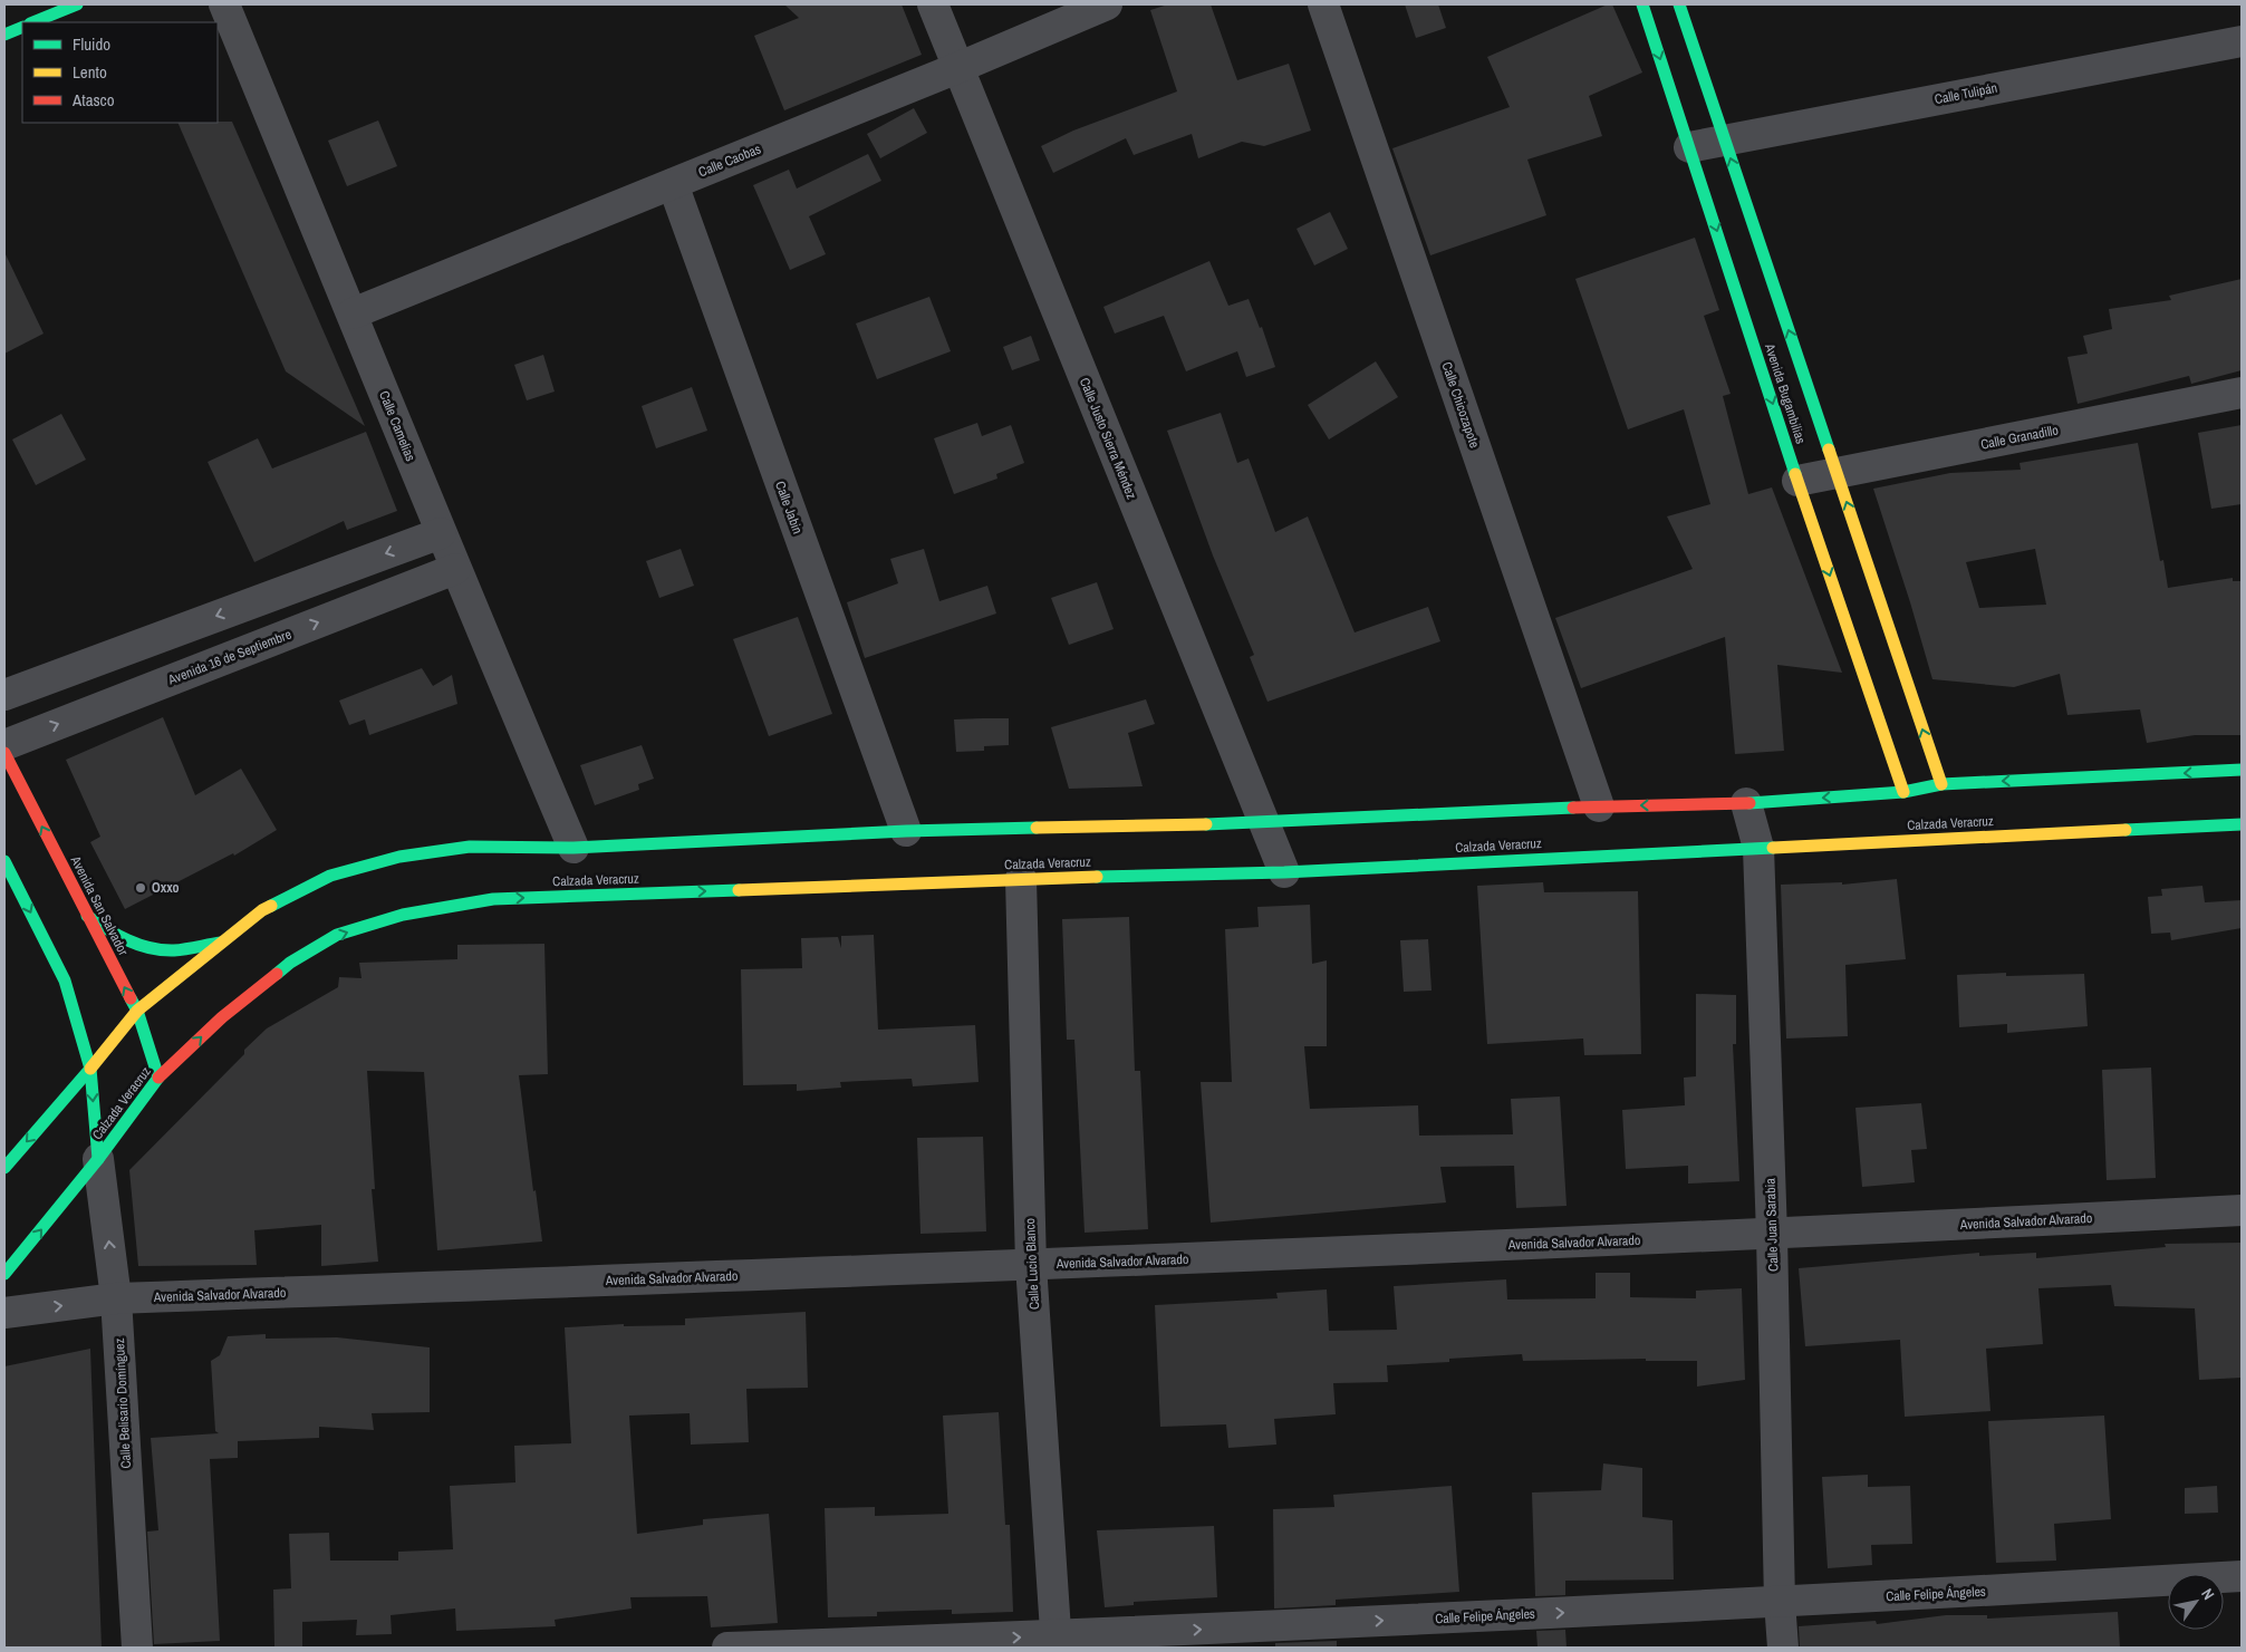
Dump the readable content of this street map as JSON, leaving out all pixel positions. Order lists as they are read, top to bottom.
{
  "streets": {
    "main road": ["Avenida Bugambilias", "Calzada Veracruz", "Avenida San Salvador"],
    "street": [
      "Calle Tulipán",
      "Calle Caobas",
      "Calle Chicozapote",
      "Calle Camelias",
      "Calle Granadillo",
      "Calle Justo Sierra Méndez",
      "Calle Jabin",
      "Avenida 16 de Septiembre",
      "Avenida Salvador Alvarado",
      "Calle Juan Sarabia",
      "Calle Lucio Blanco",
      "Calle Belisario Domínguez",
      "Calle Felipe Ángeles"
    ]
  },
  "crossings": [
    ["Calle Tulipán", "Avenida Bugambilias"],
    ["Calle Caobas", "Calle Camelias"],
    ["Calle Caobas", "Calle Justo Sierra Méndez"],
    ["Calle Caobas", "Calle Jabin"],
    ["Avenida Bugambilias", "Calle Granadillo"],
    ["Calle Camelias", "Avenida 16 de Septiembre"],
    ["Calle Justo Sierra Méndez", "Calzada Veracruz"],
    ["Calzada Veracruz", "Avenida San Salvador"],
    ["Calzada Veracruz", "Calle Juan Sarabia"],
    ["Calzada Veracruz", "Calle Lucio Blanco"],
    ["Calzada Veracruz", "Calle Belisario Domínguez"],
    ["Avenida Salvador Alvarado", "Calle Juan Sarabia"],
    ["Avenida Salvador Alvarado", "Calle Lucio Blanco"],
    ["Avenida Salvador Alvarado", "Calle Belisario Domínguez"],
    ["Calle Juan Sarabia", "Calle Felipe Ángeles"],
    ["Calle Lucio Blanco", "Calle Felipe Ángeles"]
  ],
  "one_way": ["Calle Felipe Ángeles"],
  "places": ["Oxxo"],
  "legend": ["Fluido", "Lento", "Atasco"],
  "north": "top right"
}
